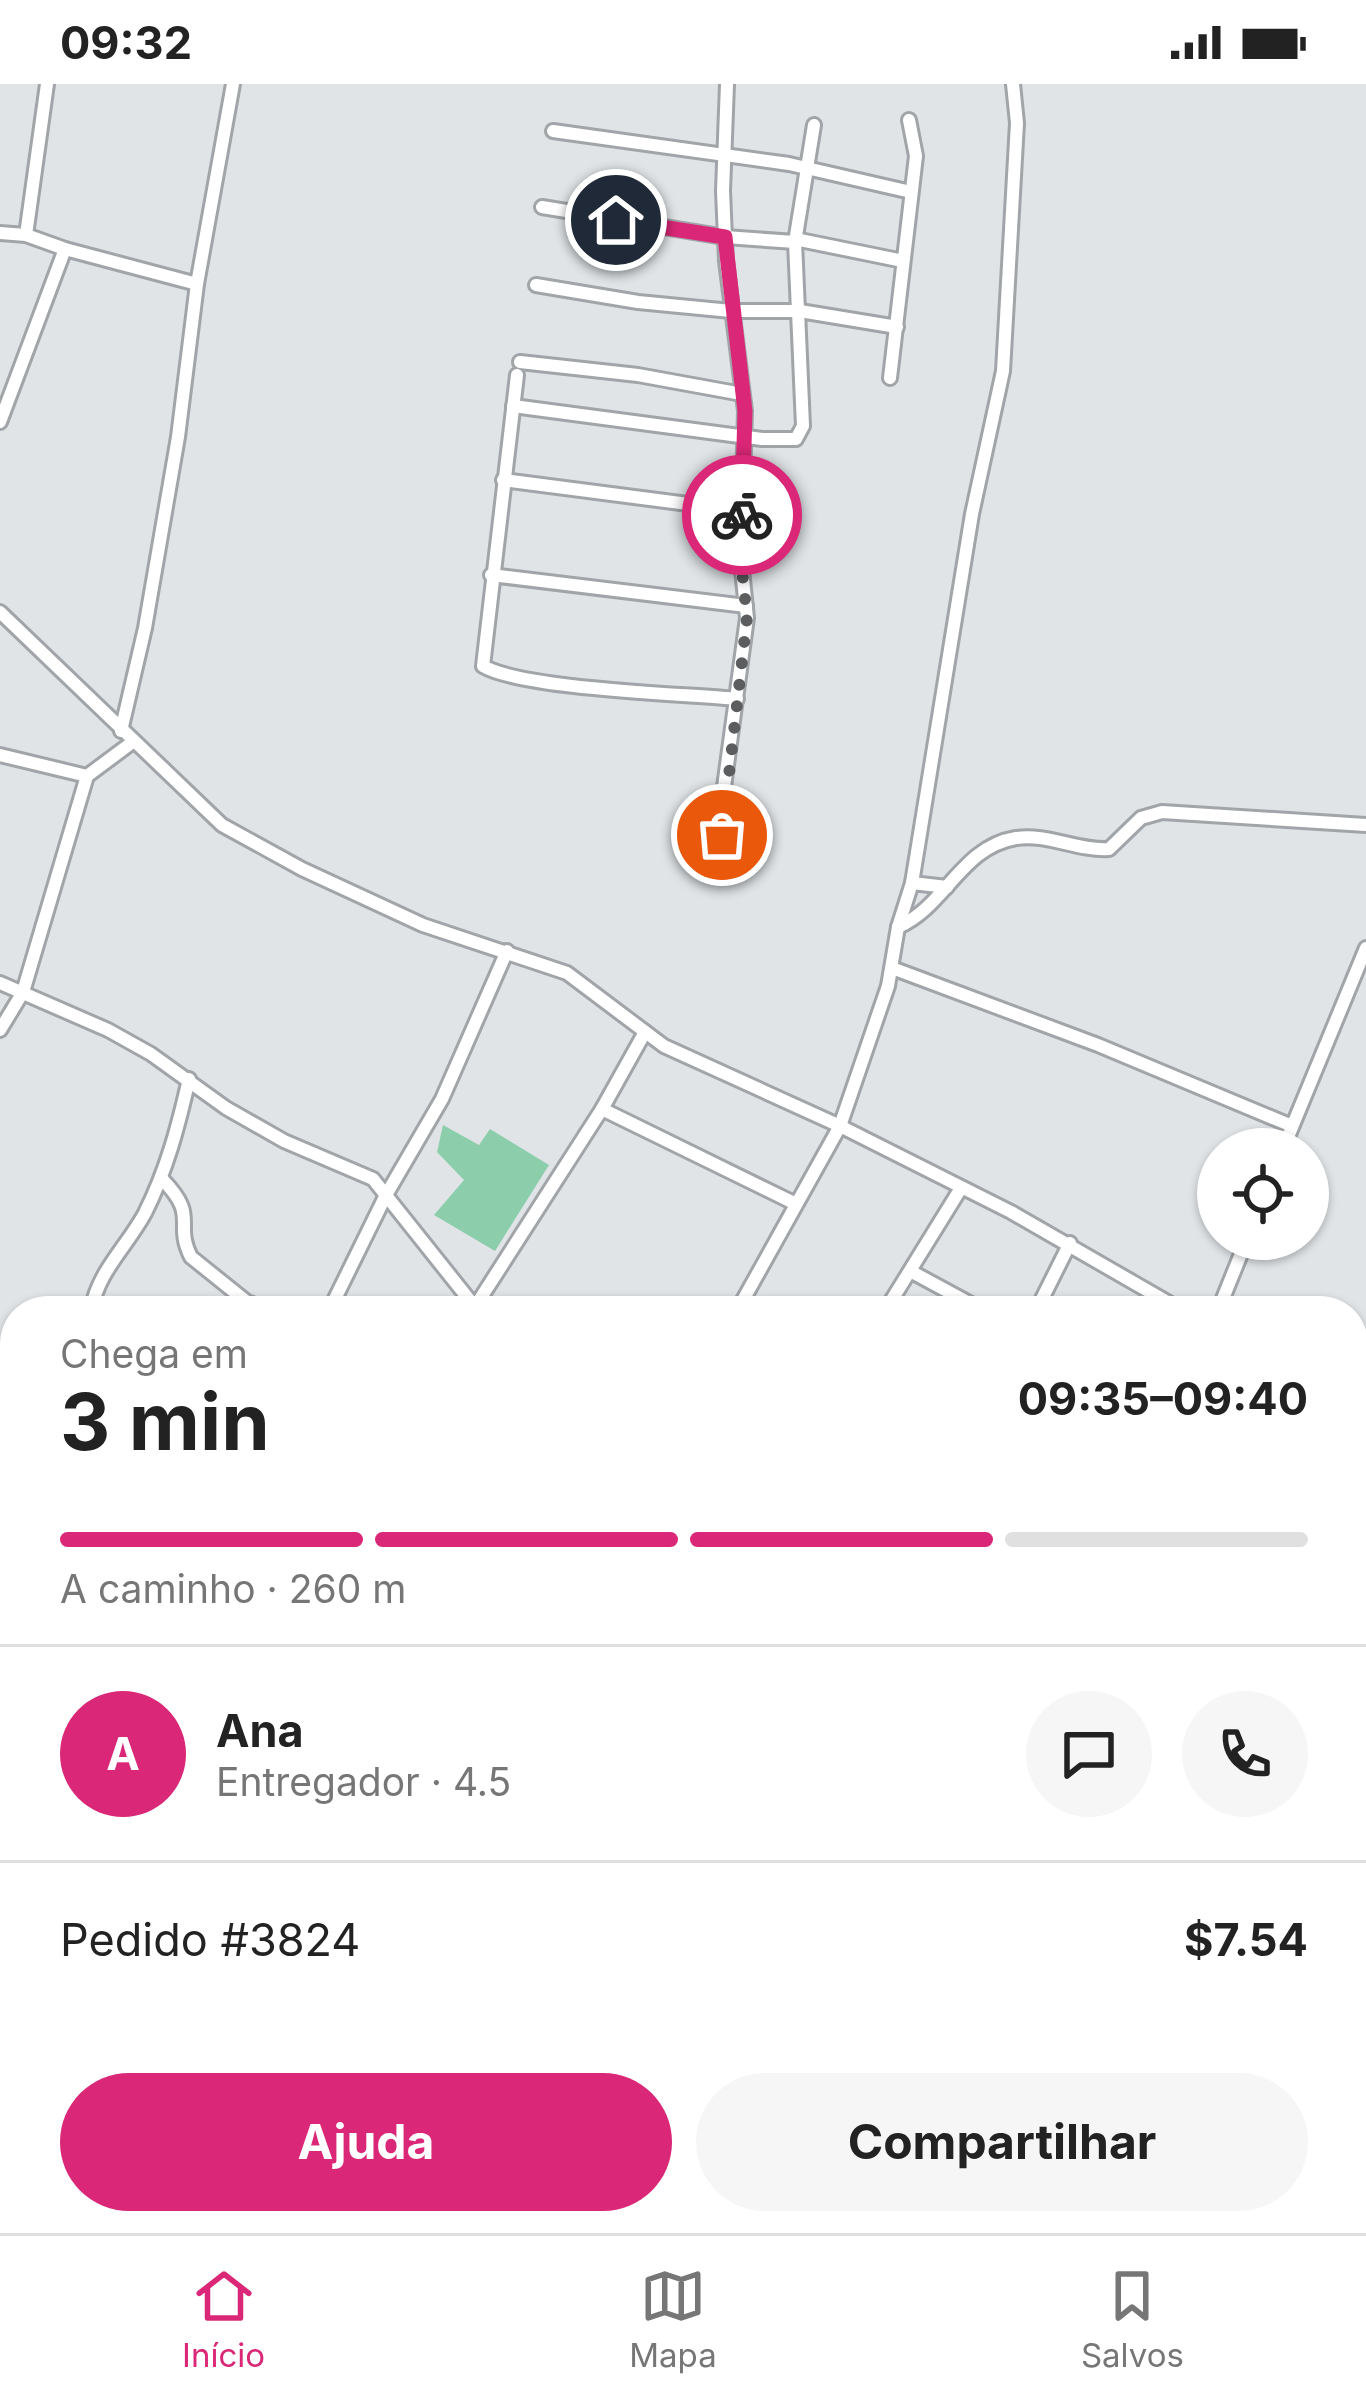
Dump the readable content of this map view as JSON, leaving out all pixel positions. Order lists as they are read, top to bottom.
{
  "page": {
    "status": "09:32",
    "heading": ["3 min", "Chega em", "09:35–09:40"],
    "panel": [
      "Ana",
      "Entregador · 4.5",
      "Pedido #3824",
      "$7.54"
    ],
    "bar": "A caminho · 260 m",
    "round": "A",
    "buttons": ["Ajuda", "Compartilhar"],
    "tabs": ["Início", "Mapa", "Salvos"]
  }
}
